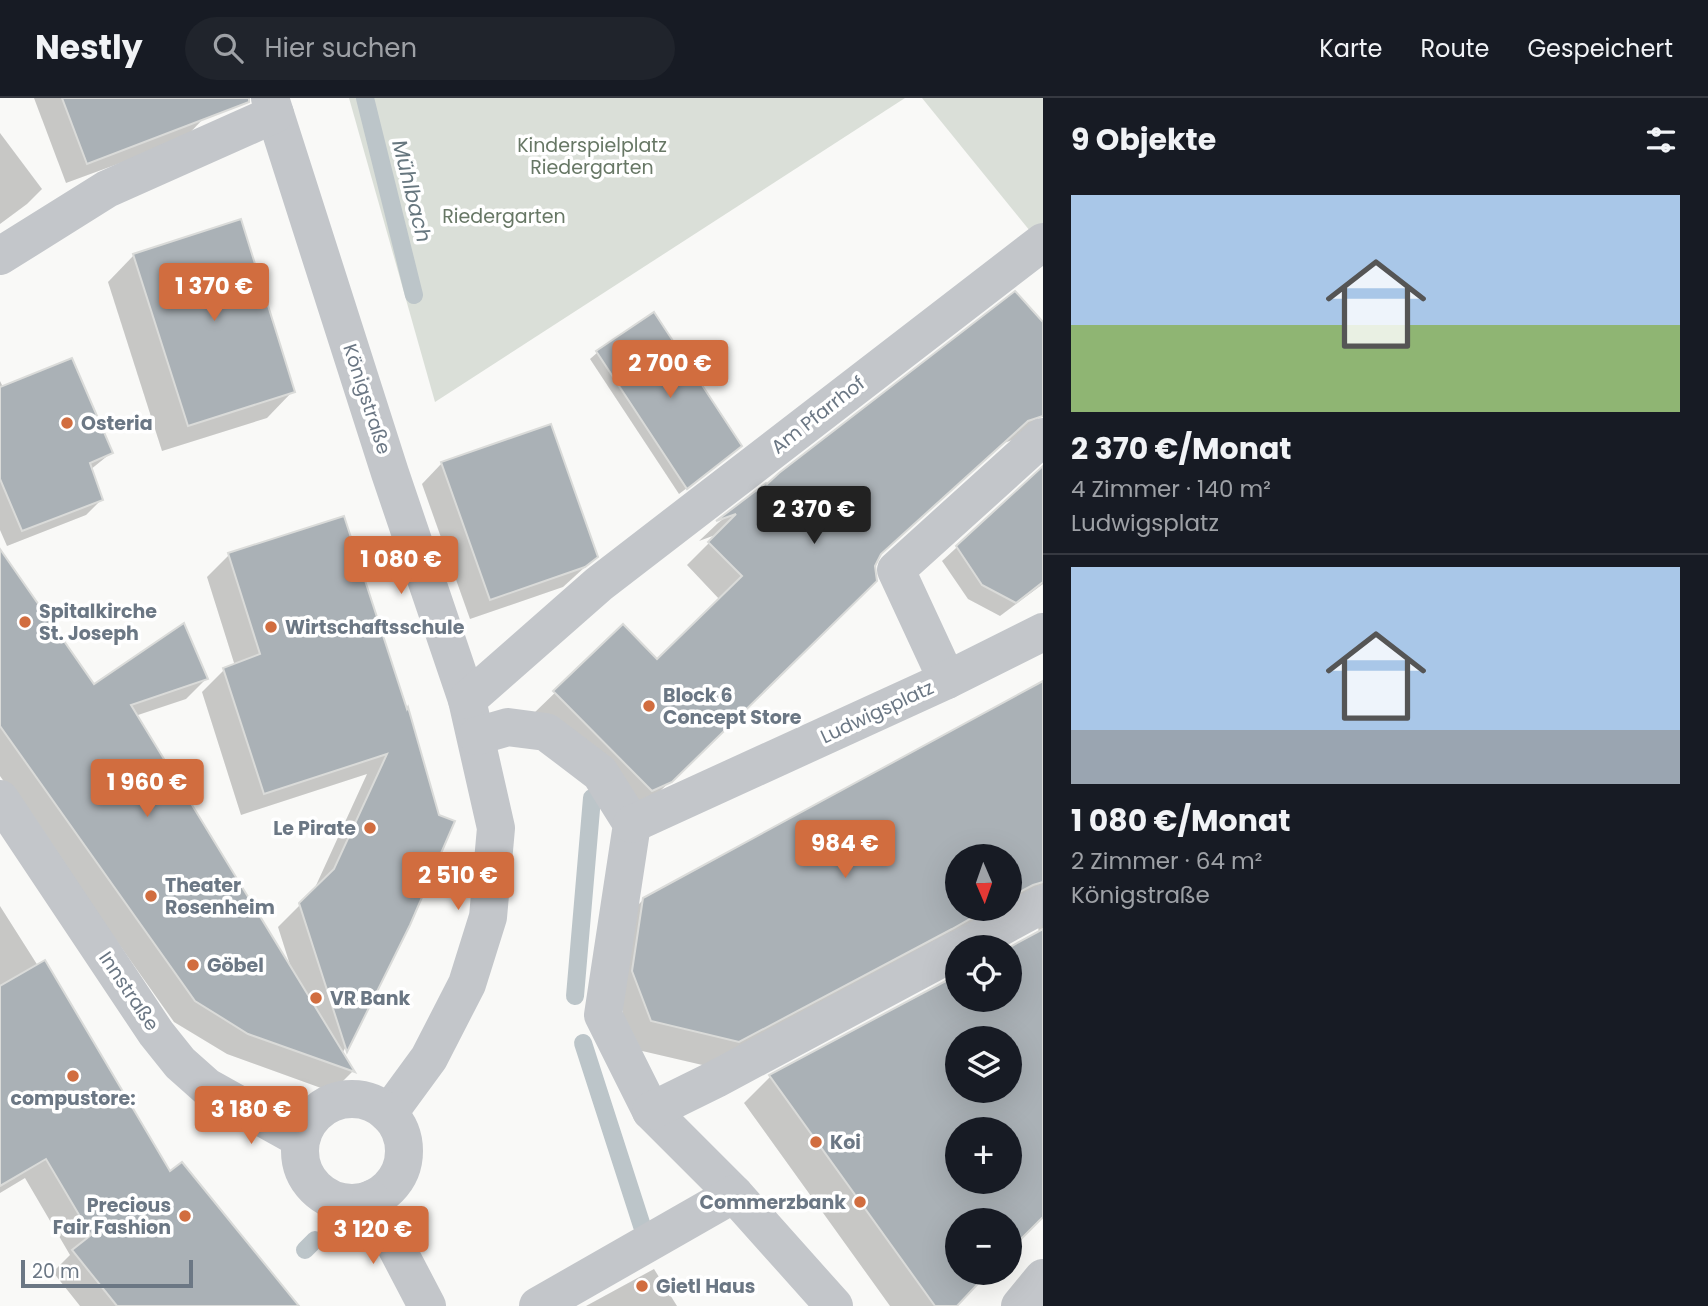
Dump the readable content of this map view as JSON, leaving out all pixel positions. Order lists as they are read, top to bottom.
{
  "streets": {
    "street": [
      "Königstraße",
      "Am Pfarrhof",
      "Ludwigsplatz",
      "Innstraße"
    ]
  },
  "crossings": [
    ["Königstraße", "Am Pfarrhof"]
  ],
  "water": ["Mühlbach"],
  "parks": ["Kinderspielplatz Riedergarten", "Riedergarten"],
  "places": [
    "Osteria",
    "Spitalkirche St. Joseph",
    "Wirtschaftsschule",
    "Block 6 Concept Store",
    "Le Pirate",
    "Theater Rosenheim",
    "Göbel",
    "VR Bank",
    "compustore:",
    "Koi",
    "Commerzbank",
    "Precious Fair Fashion",
    "Gietl Haus"
  ],
  "scale_bar": "20 m",
  "north": "bottom",
  "page": {
    "header": "Nestly",
    "search": "Hier suchen",
    "nav": ["Karte", "Route", "Gespeichert"],
    "heading": "9 Objekte",
    "list": [
      {
        "name": "2 370 €/Monat",
        "note": "4 Zimmer · 140 m² · Ludwigsplatz"
      },
      {
        "name": "1 080 €/Monat",
        "note": "2 Zimmer · 64 m² · Königstraße"
      }
    ],
    "price": [
      "1 370 €",
      "2 700 €",
      "2 370 €",
      "1 080 €",
      "1 960 €",
      "984 €",
      "2 510 €",
      "3 180 €",
      "3 120 €"
    ],
    "map_buttons": ["+", "−"],
    "scale": "20 m"
  }
}
